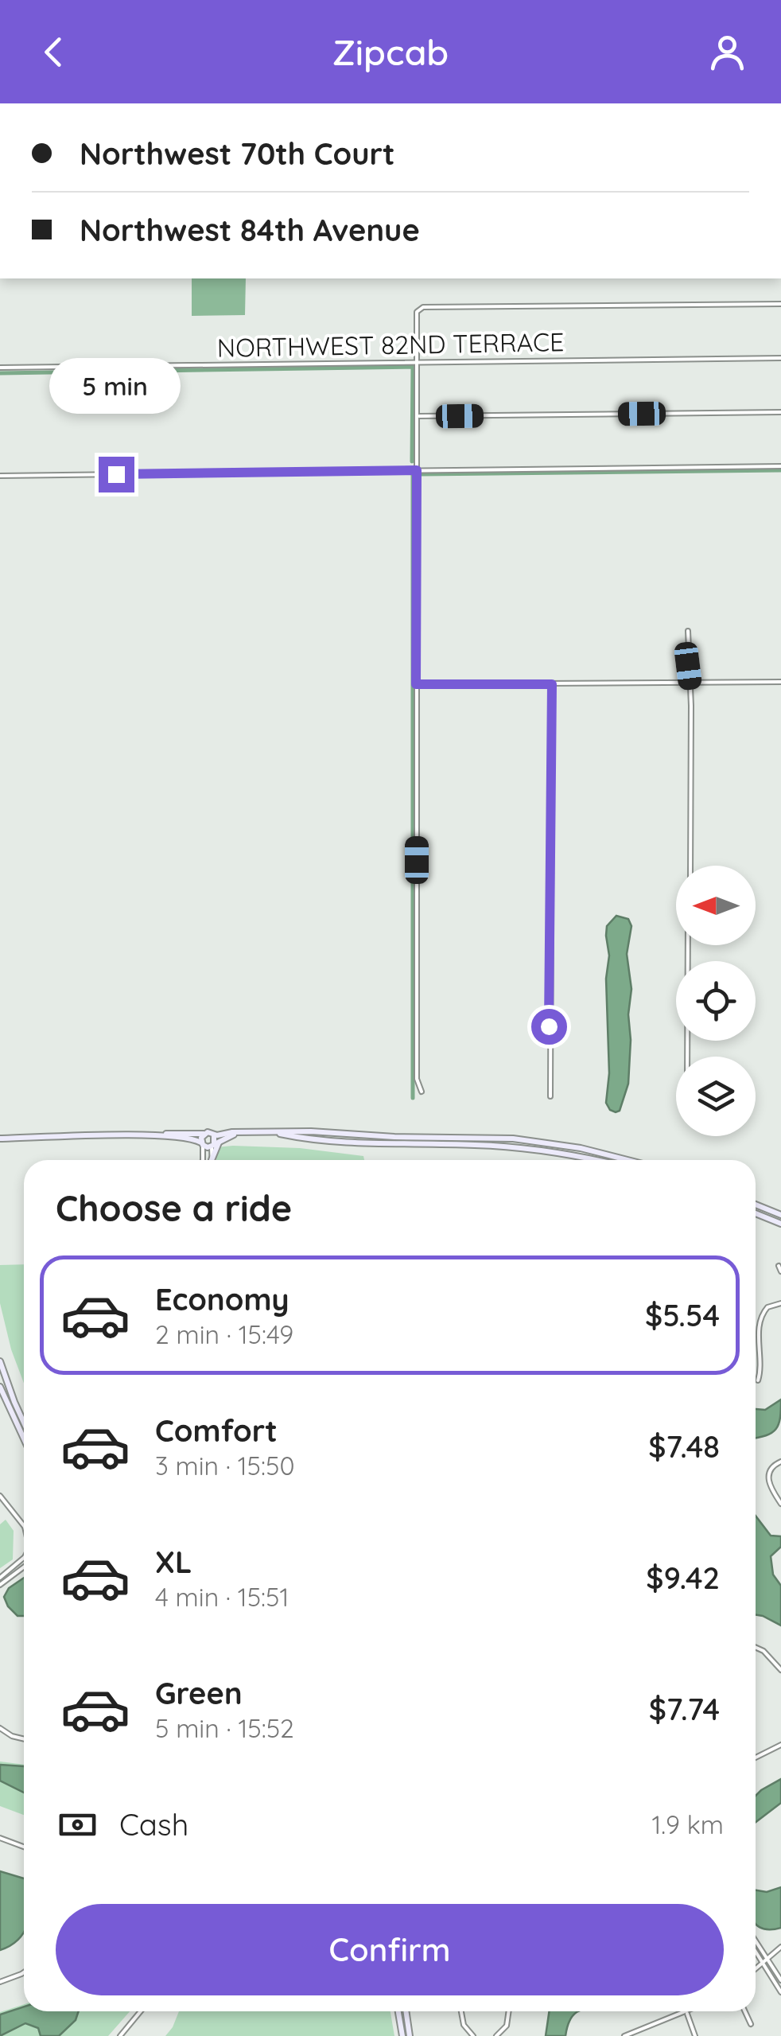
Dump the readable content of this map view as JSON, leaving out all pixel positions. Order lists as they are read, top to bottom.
{
  "streets": {
    "street": ["NORTHWEST 82ND TERRACE"]
  },
  "north": "left",
  "page": {
    "header": "Zipcab",
    "banner": ["Northwest 70th Court", "Northwest 84th Avenue"],
    "bubble": "5 min",
    "heading": "Choose a ride",
    "list": [
      {
        "name": "Economy",
        "note": "2 min · 15:49",
        "value": "$5.54"
      },
      {
        "name": "Comfort",
        "note": "3 min · 15:50",
        "value": "$7.48"
      },
      {
        "name": "XL",
        "note": "4 min · 15:51",
        "value": "$9.42"
      },
      {
        "name": "Green",
        "note": "5 min · 15:52",
        "value": "$7.74"
      }
    ],
    "pay": ["Cash", "1.9 km"],
    "buttons": "Confirm"
  }
}
